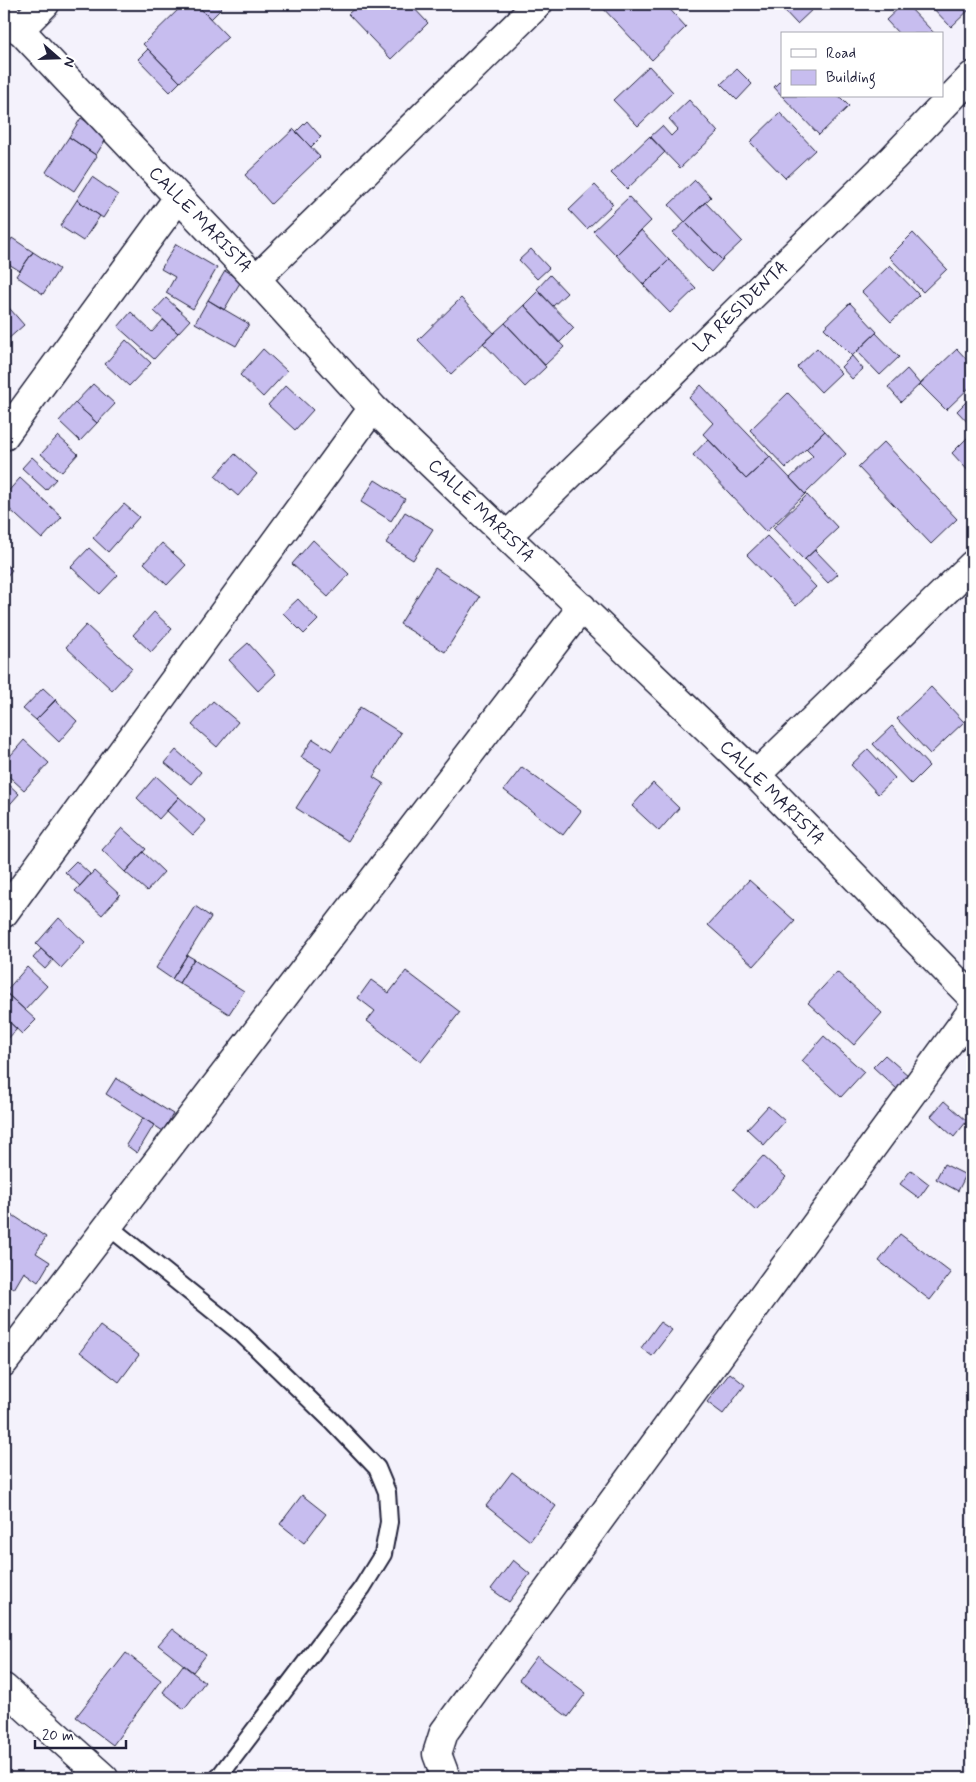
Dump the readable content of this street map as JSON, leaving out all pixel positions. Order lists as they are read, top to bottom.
{
  "streets": {
    "street": ["CALLE MARISTA", "LA RESIDENTA"]
  },
  "crossings": [
    ["CALLE MARISTA", "LA RESIDENTA"]
  ],
  "legend": ["Road", "Building"],
  "scale_bar": "20 m",
  "north": "right"
}
